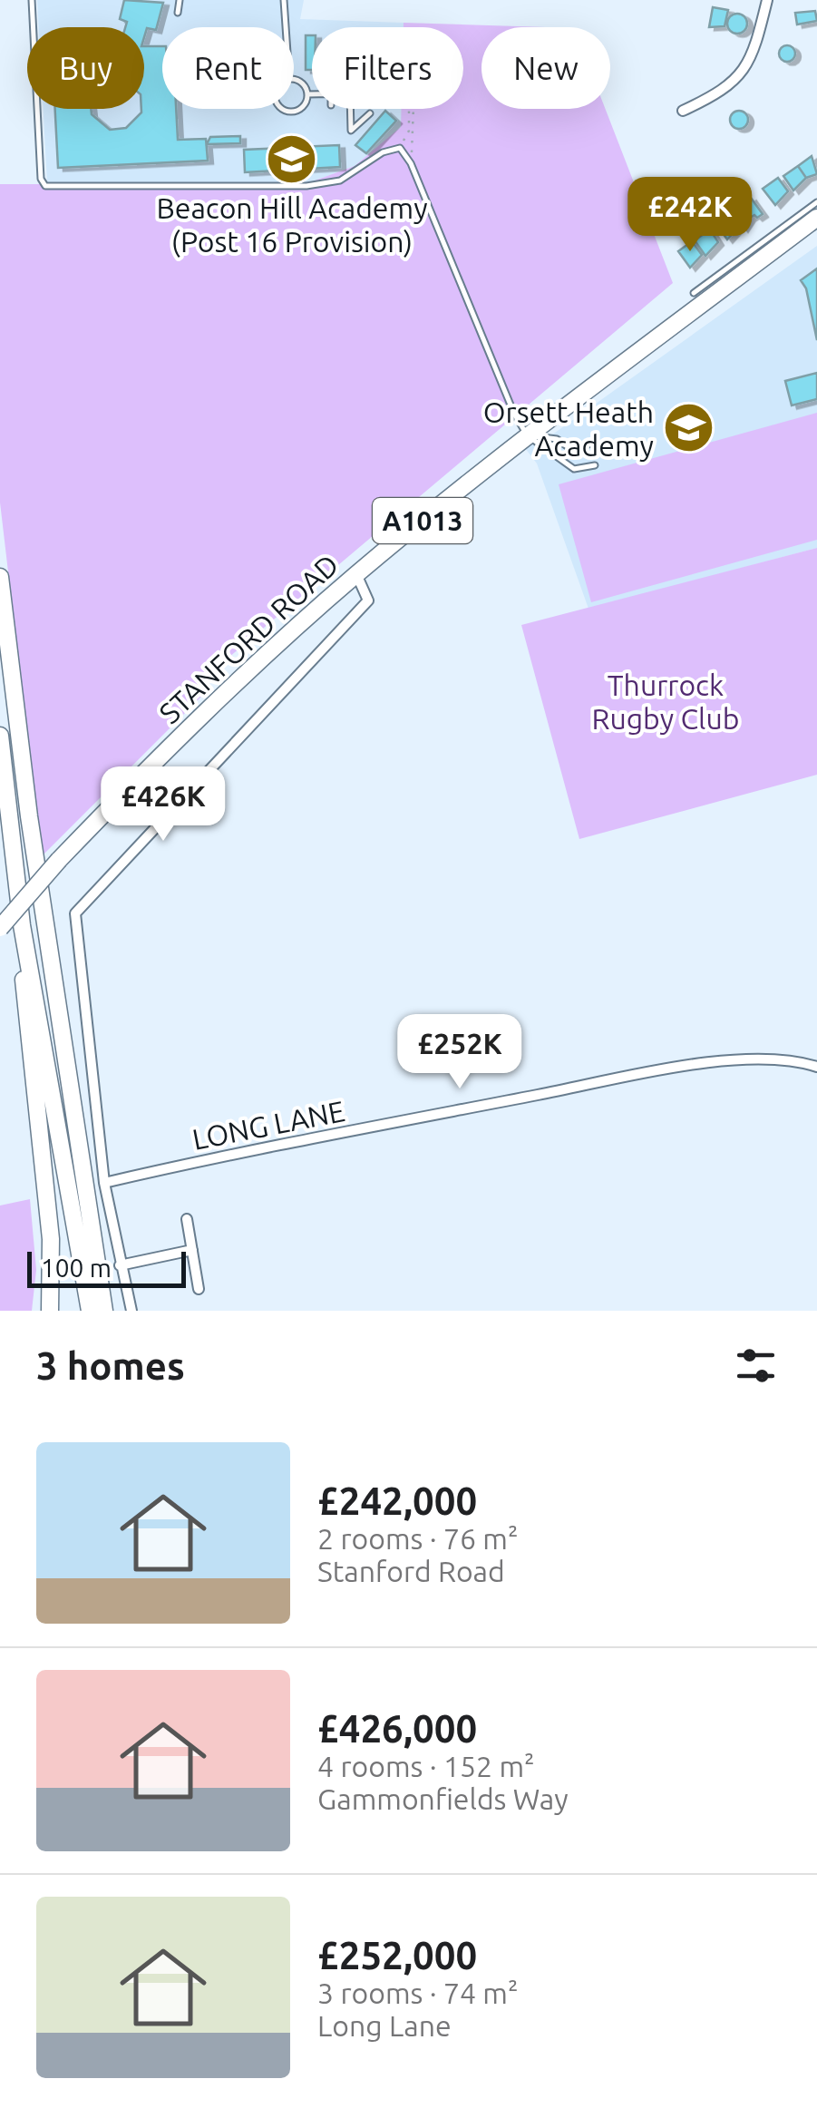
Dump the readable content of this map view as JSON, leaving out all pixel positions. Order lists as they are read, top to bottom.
{
  "streets": {
    "main road": ["A1013", "STANFORD ROAD"],
    "street": ["LONG LANE"]
  },
  "parks": ["Thurrock Rugby Club"],
  "places": {
    "school or university": ["Beacon Hill Academy (Post 16 Provision)", "Orsett Heath Academy"]
  },
  "scale_bar": "100 m",
  "page": {
    "chip": [
      "Buy",
      "Rent",
      "Filters",
      "New"
    ],
    "price": ["£242K", "£426K", "£252K"],
    "scale": "100 m",
    "heading": "3 homes",
    "list": [
      {
        "name": "£242,000",
        "note": "2 rooms · 76 m² · Stanford Road"
      },
      {
        "name": "£426,000",
        "note": "4 rooms · 152 m² · Gammonfields Way"
      },
      {
        "name": "£252,000",
        "note": "3 rooms · 74 m² · Long Lane"
      }
    ]
  }
}
